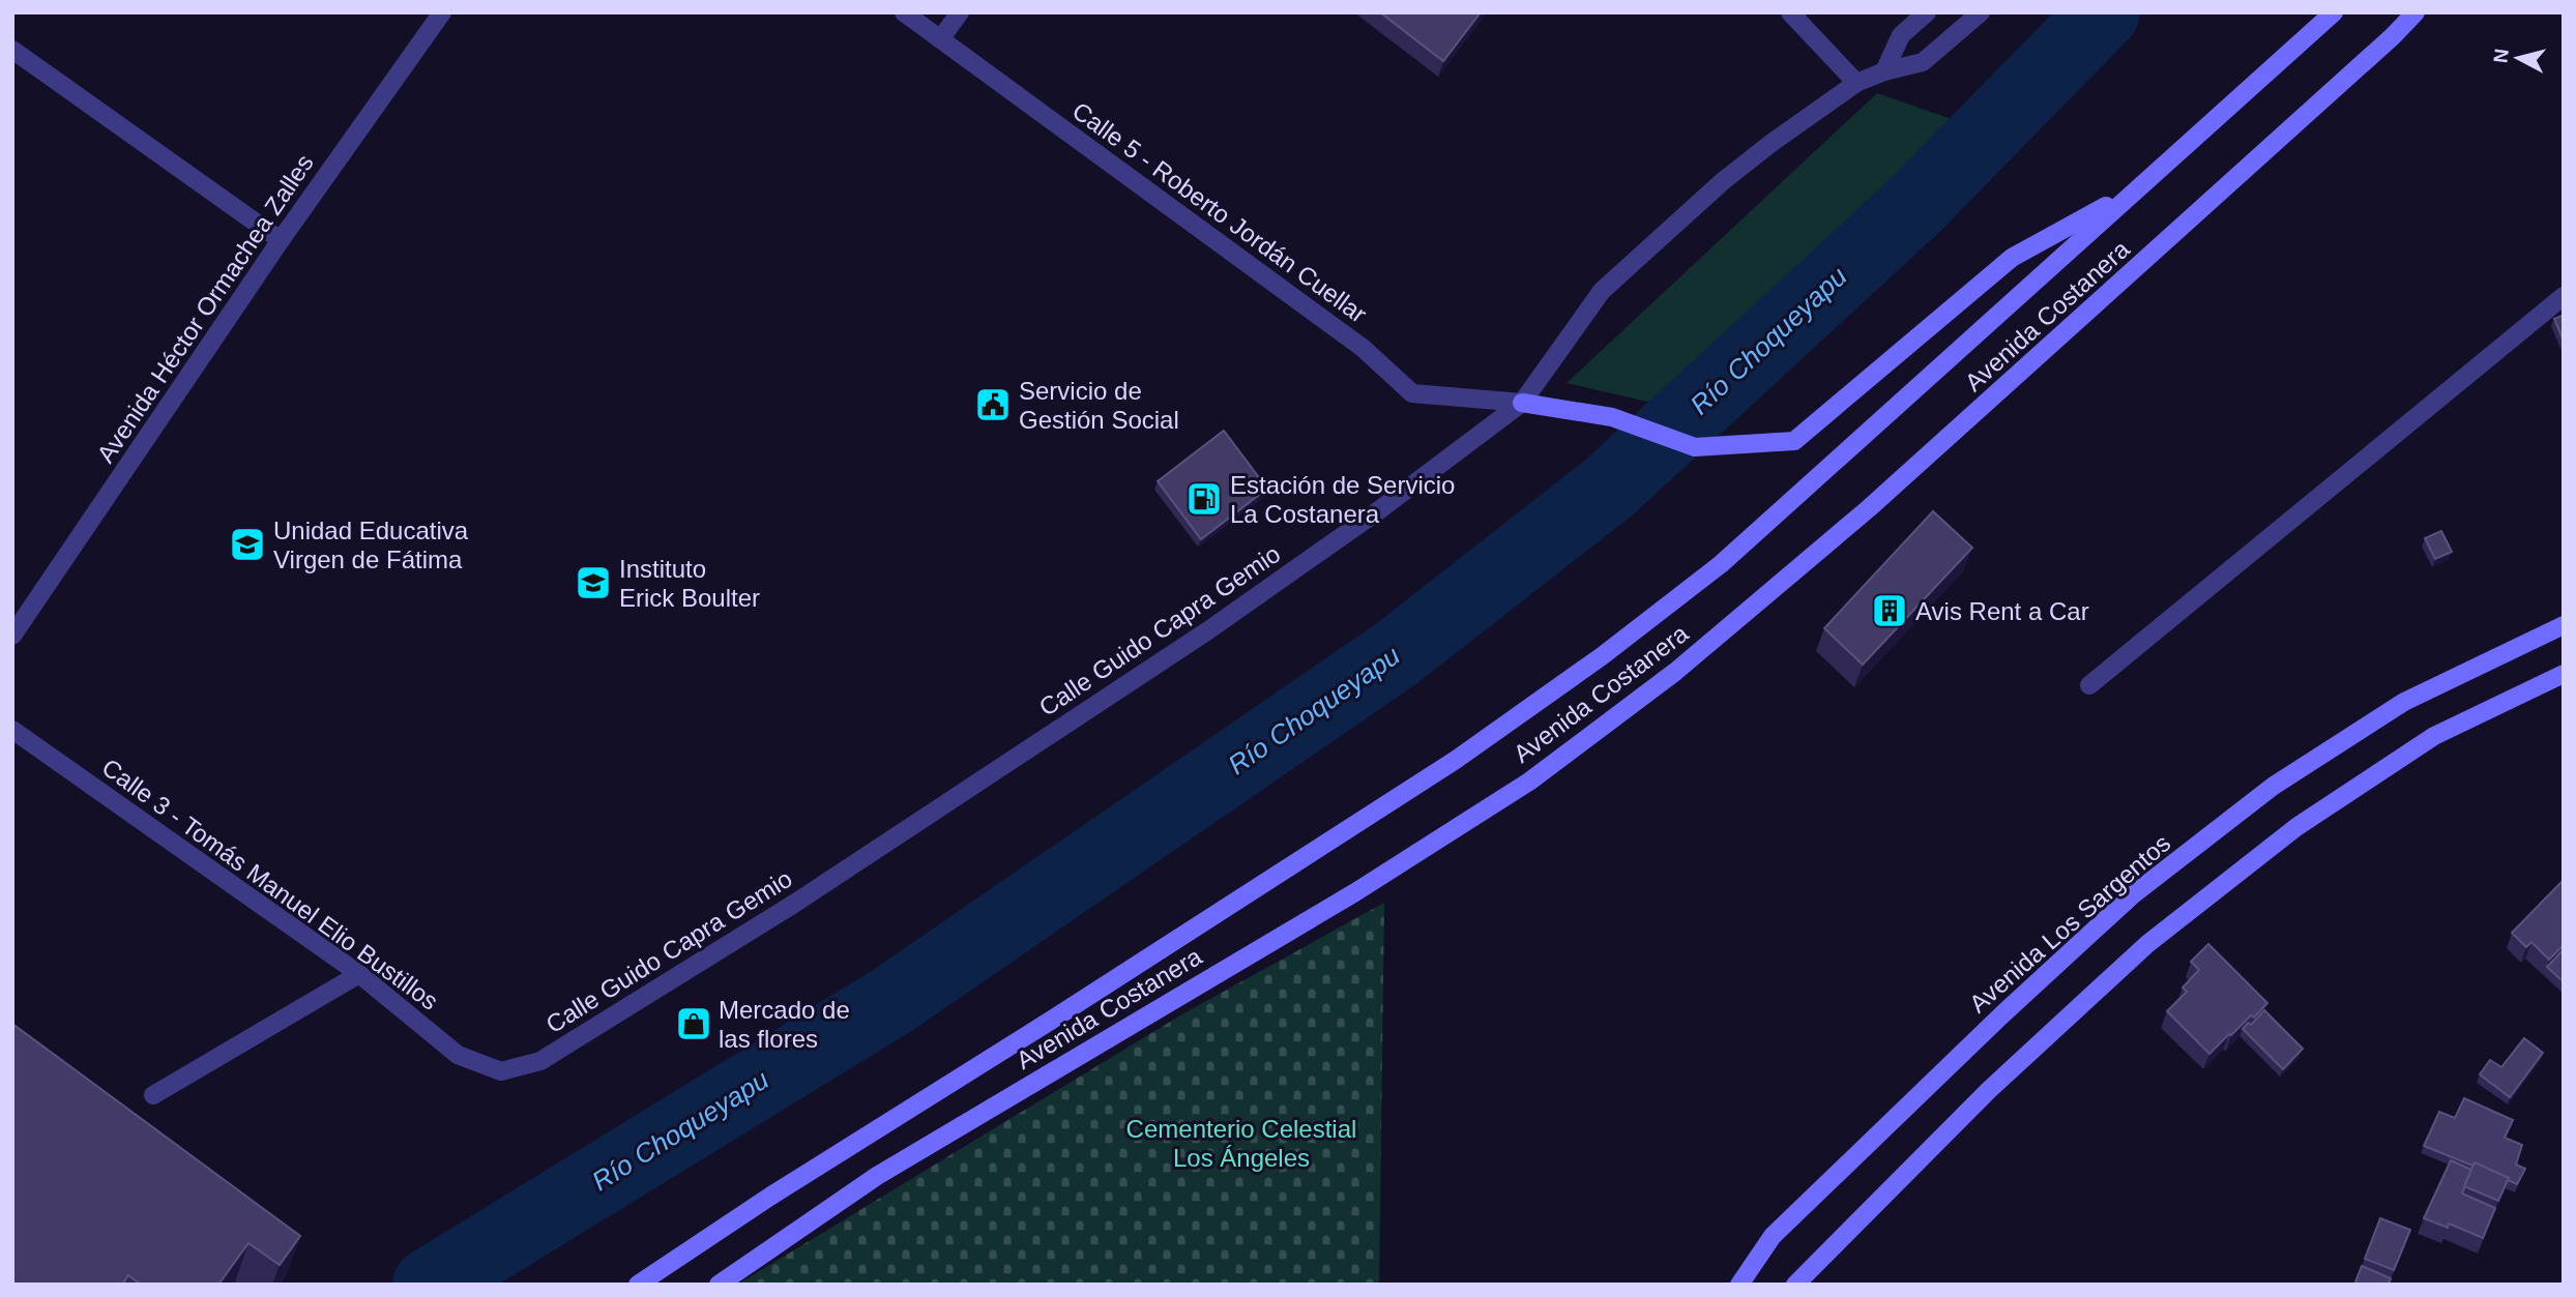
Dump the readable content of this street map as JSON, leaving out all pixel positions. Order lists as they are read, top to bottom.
{
  "streets": {
    "main road": ["Avenida Costanera", "Avenida Los Sargentos"],
    "street": [
      "Calle 5 - Roberto Jordán Cuellar",
      "Avenida Héctor Ormachea Zalles",
      "Calle Guido Capra Gemio",
      "Calle 3 - Tomás Manuel Elio Bustillos"
    ]
  },
  "crossings": [
    ["Calle 5 - Roberto Jordán Cuellar", "Calle Guido Capra Gemio"],
    ["Calle Guido Capra Gemio", "Calle 3 - Tomás Manuel Elio Bustillos"]
  ],
  "water": ["Río Choqueyapu"],
  "parks": ["Cementerio Celestial Los Ángeles"],
  "places": {
    "public building": ["Servicio de Gestión Social"],
    "fuel station": ["Estación de Servicio La Costanera"],
    "school or university": ["Unidad Educativa Virgen de Fátima", "Instituto Erick Boulter"],
    "building": ["Avis Rent a Car"],
    "shop": ["Mercado de las flores"]
  },
  "north": "left"
}
